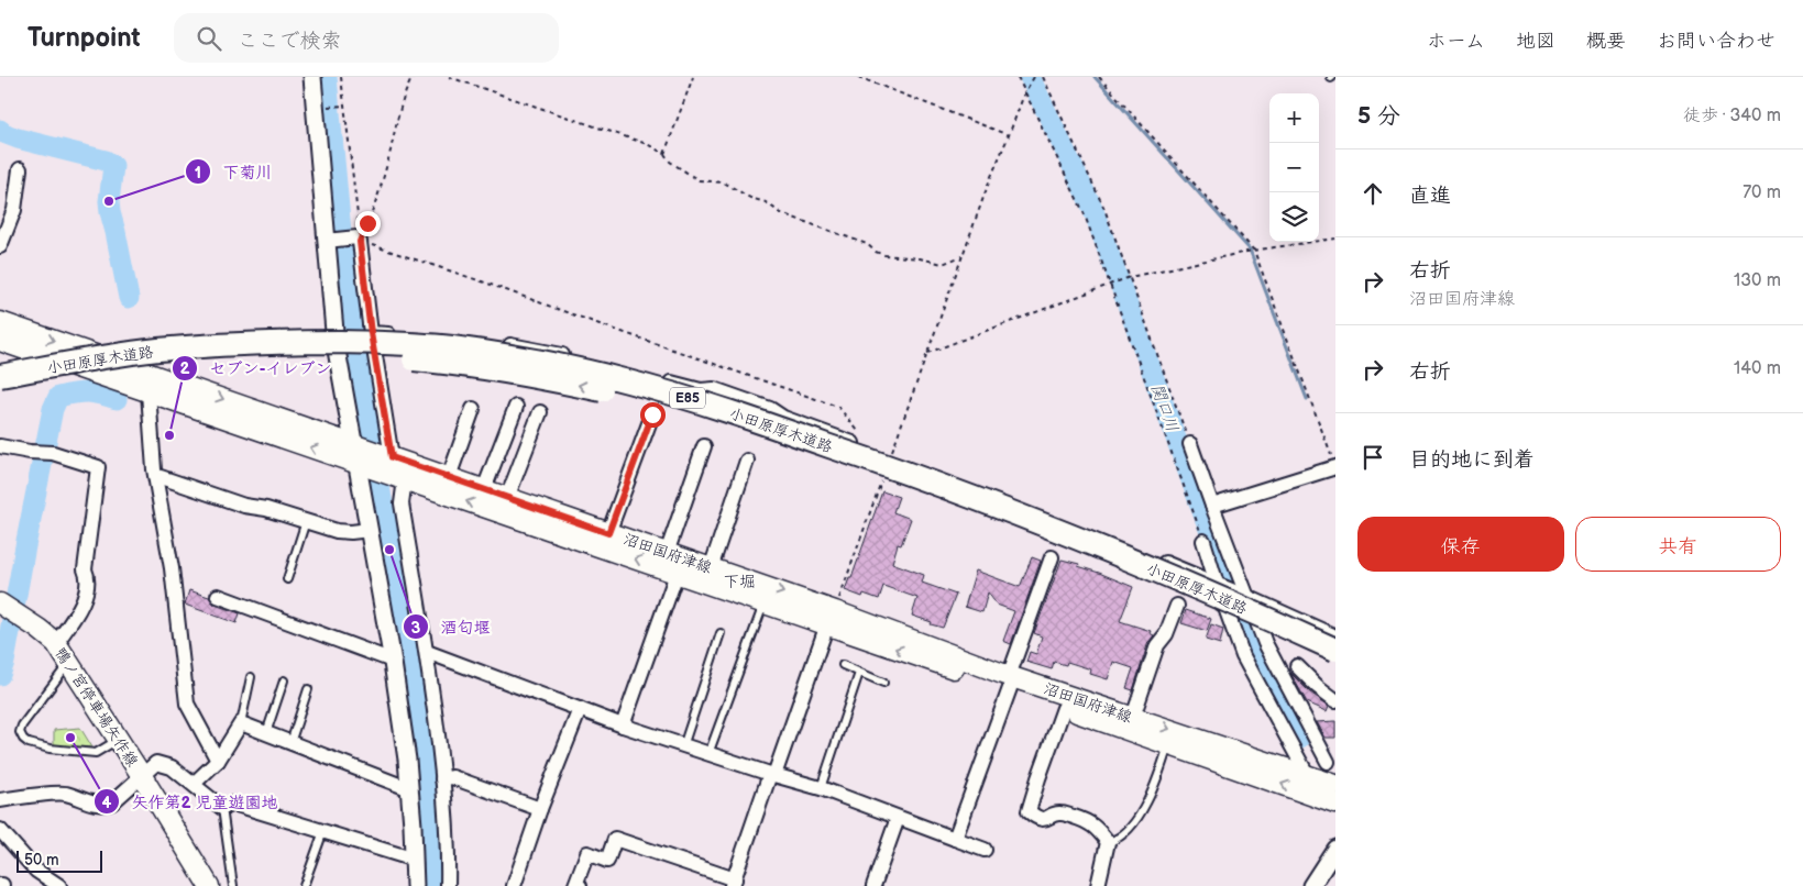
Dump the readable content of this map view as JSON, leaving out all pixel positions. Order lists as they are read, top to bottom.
{
  "streets": {
    "highway": ["小田原厚木道路", "E85"],
    "main road": ["沼田国府津線", "鴨ノ宮停車場矢作線"]
  },
  "districts": ["下堀"],
  "water": ["関口川"],
  "places": [
    "下菊川",
    "セブン-イレブン",
    "酒匂堰",
    "矢作第2 児童遊園地"
  ],
  "scale_bar": "50 m",
  "page": {
    "header": "Turnpoint",
    "search": "ここで検索",
    "nav": [
      "ホーム",
      "地図",
      "概要",
      "お問い合わせ"
    ],
    "heading": ["5 分", "徒歩 · 340 m"],
    "map_buttons": ["+", "−"],
    "list": [
      ["直進", "70 m"],
      ["右折", "沼田国府津線", "130 m"],
      ["右折", "140 m"],
      "目的地に到着"
    ],
    "buttons": ["保存", "共有"],
    "scale": "50 m"
  }
}
